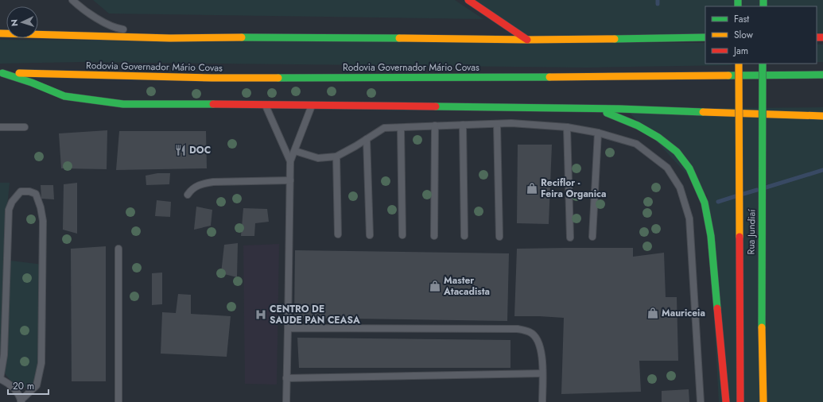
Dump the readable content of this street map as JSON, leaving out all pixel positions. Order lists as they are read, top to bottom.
{
  "streets": {
    "main road": ["Rodovia Governador Mário Covas", "Rua Jundiaí"]
  },
  "places": {
    "restaurant": ["DOC"],
    "shop": ["Reciflor - Feira Organica", "Master Atacadista", "Mauriceia"],
    "hospital": ["CENTRO DE SAUDE PAN CEASA"]
  },
  "legend": ["Fast", "Slow", "Jam"],
  "scale_bar": "20 m",
  "north": "left"
}
